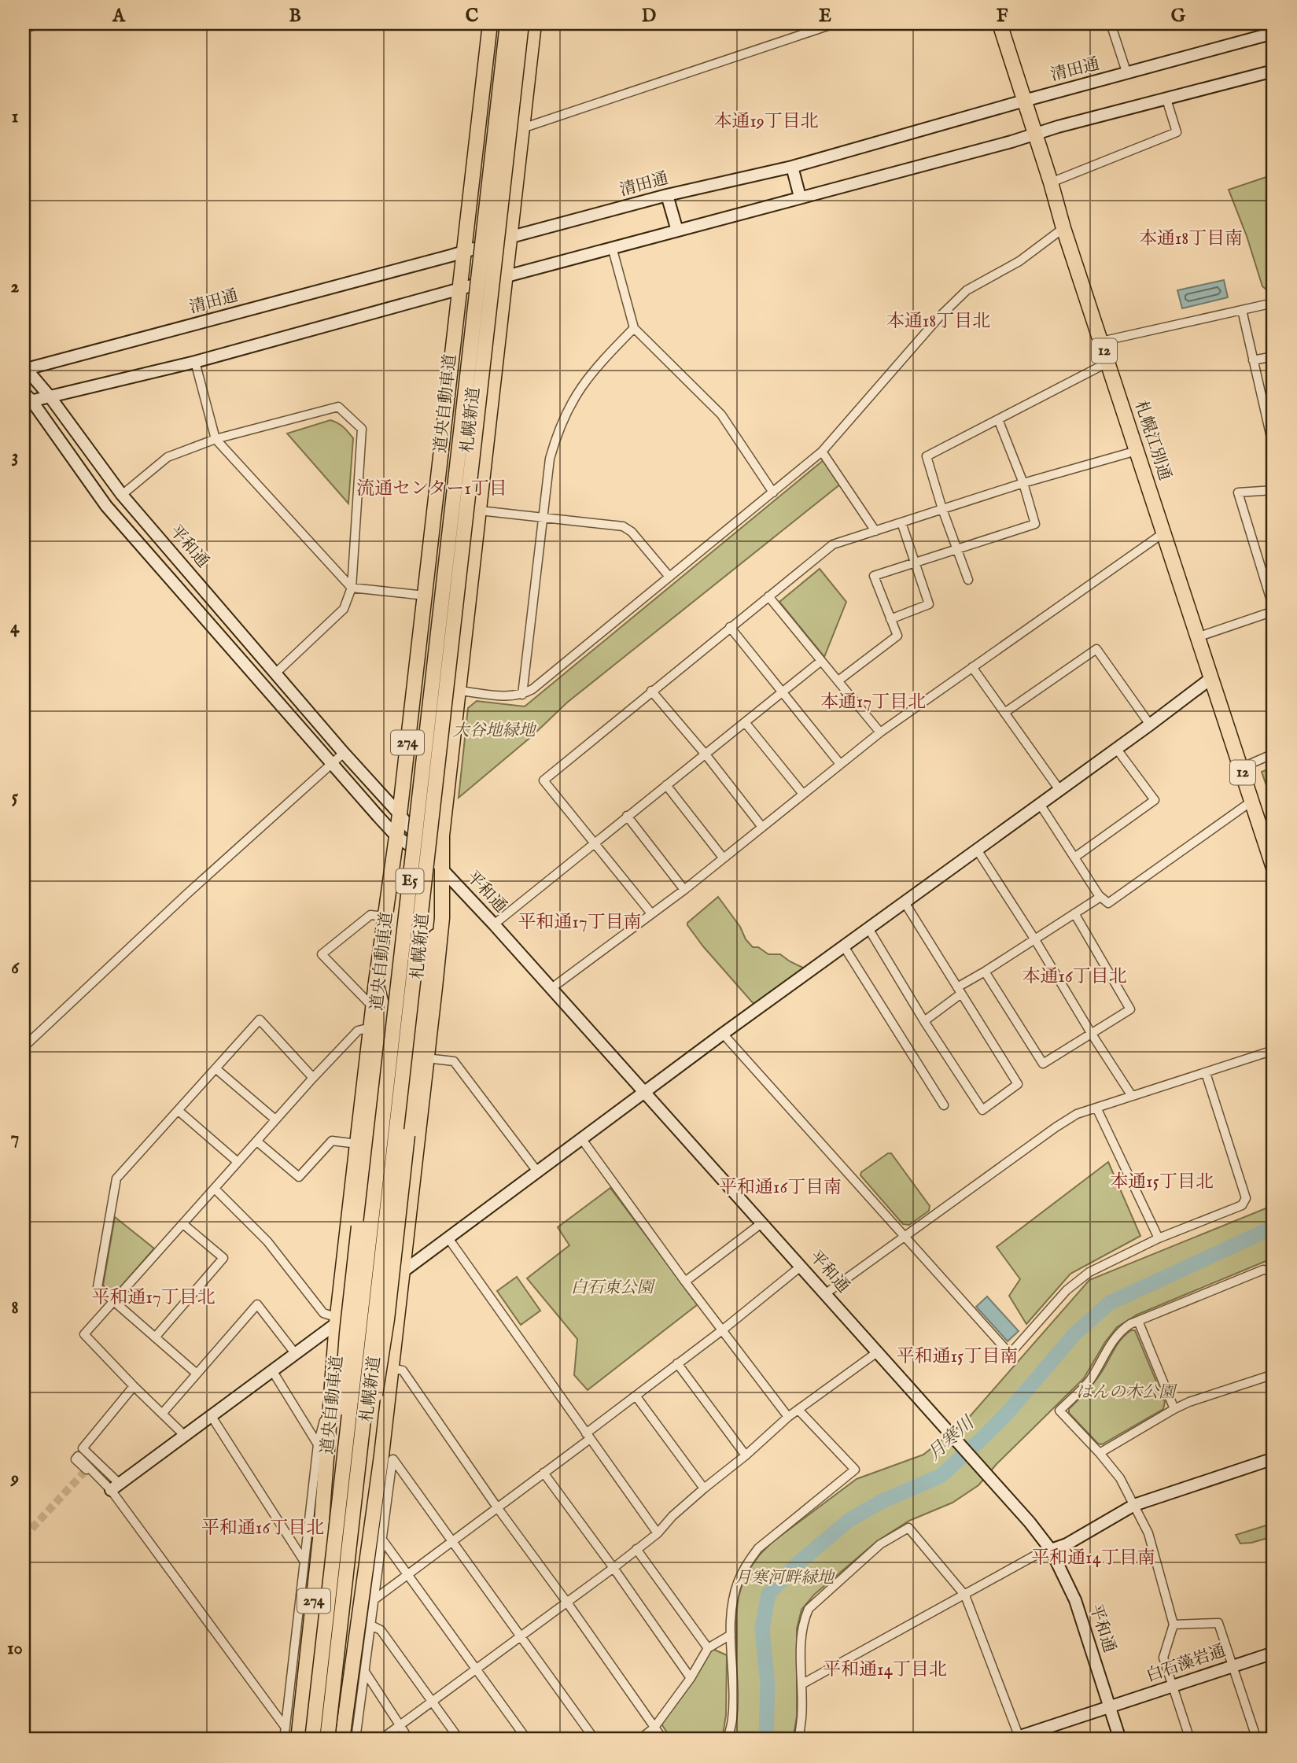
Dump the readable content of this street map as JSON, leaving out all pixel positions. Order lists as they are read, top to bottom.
{
  "streets": {
    "highway": [
      "12",
      "道央自動車道",
      "札幌新道",
      "札幌江別通",
      "274",
      "E5"
    ],
    "street": ["清田通", "平和通", "白石藻岩通"]
  },
  "crossings": [
    ["清田通", "札幌新道"],
    ["清田通", "札幌江別通"],
    ["清田通", "平和通"],
    ["札幌新道", "平和通"],
    ["平和通", "白石藻岩通"]
  ],
  "districts": [
    "本通19丁目北",
    "本通18丁目南",
    "本通18丁目北",
    "流通センター1丁目",
    "本通17丁目北",
    "平和通17丁目南",
    "本通16丁目北",
    "本通15丁目北",
    "平和通16丁目南",
    "平和通17丁目北",
    "平和通15丁目南",
    "平和通16丁目北",
    "平和通14丁目南",
    "平和通14丁目北"
  ],
  "water": ["月寒川"],
  "parks": [
    "大谷地緑地",
    "白石東公園",
    "はんの木公園",
    "月寒河畔緑地"
  ],
  "grid": {
    "columns": [
      "A",
      "B",
      "C",
      "D",
      "E",
      "F",
      "G"
    ],
    "rows": [
      "1",
      "2",
      "3",
      "4",
      "5",
      "6",
      "7",
      "8",
      "9",
      "10"
    ]
  }
}
